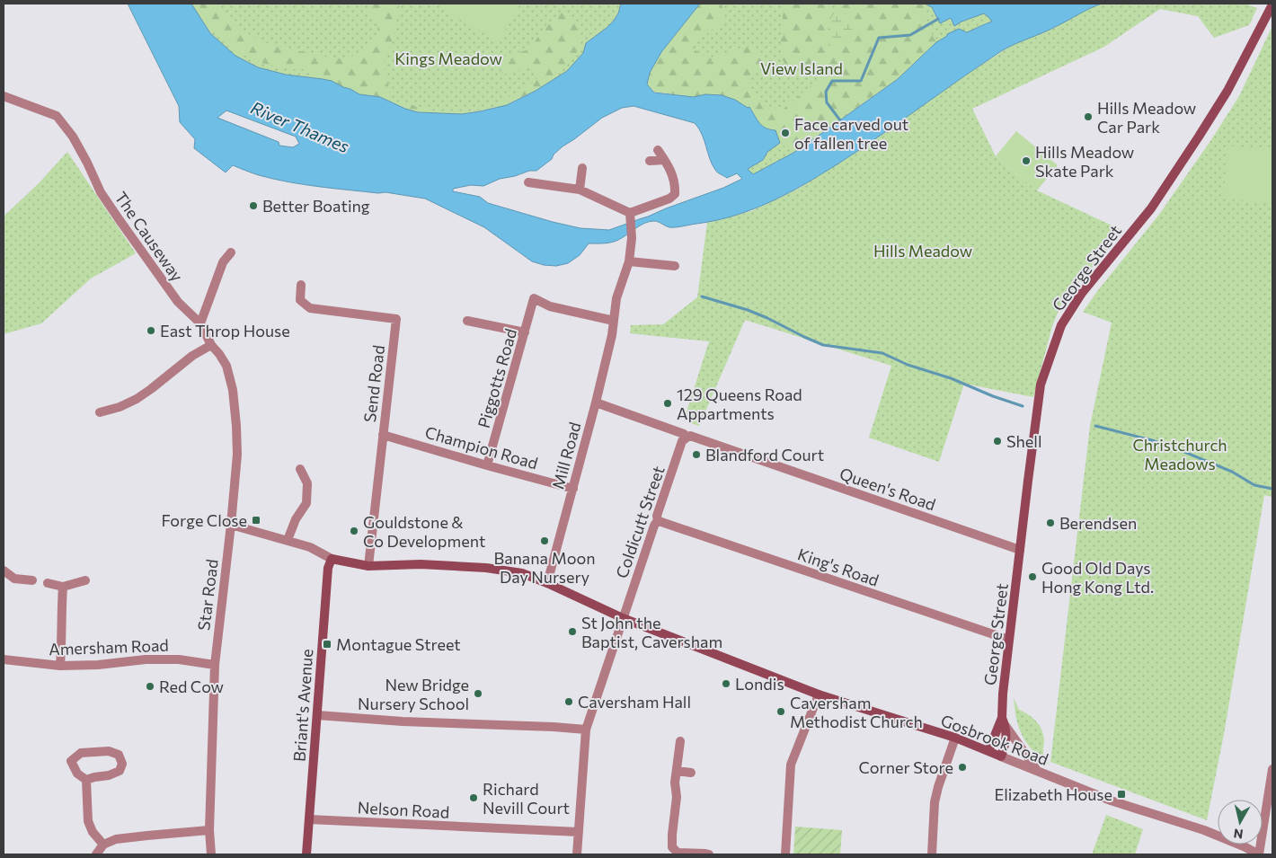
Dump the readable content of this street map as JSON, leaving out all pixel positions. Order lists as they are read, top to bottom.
{
  "streets": {
    "main road": ["George Street", "Briant's Avenue", "Gosbrook Road"],
    "street": [
      "The Causeway",
      "Piggotts Road",
      "Send Road",
      "Champion Road",
      "Mill Road",
      "Queen's Road",
      "Coldicutt Street",
      "King's Road",
      "Star Road",
      "Amersham Road",
      "Nelson Road"
    ]
  },
  "crossings": [
    ["The Causeway", "Star Road"],
    ["George Street", "Queen's Road"],
    ["George Street", "King's Road"],
    ["George Street", "Gosbrook Road"],
    ["Piggotts Road", "Champion Road"],
    ["Piggotts Road", "Mill Road"],
    ["Send Road", "Champion Road"],
    ["Send Road", "Gosbrook Road"],
    ["Champion Road", "Mill Road"],
    ["Mill Road", "Queen's Road"],
    ["Mill Road", "Gosbrook Road"],
    ["Queen's Road", "Coldicutt Street"],
    ["Coldicutt Street", "King's Road"],
    ["Coldicutt Street", "Gosbrook Road"],
    ["Coldicutt Street", "Nelson Road"],
    ["Star Road", "Amersham Road"],
    ["Star Road", "Gosbrook Road"],
    ["Briant's Avenue", "Gosbrook Road"],
    ["Briant's Avenue", "Nelson Road"]
  ],
  "water": ["River Thames"],
  "parks": [
    "Kings Meadow",
    "View Island",
    "Hills Meadow",
    "Christchurch Meadows"
  ],
  "places": {
    "other": [
      "Hills Meadow Car Park",
      "Face carved out of fallen tree",
      "Hills Meadow Skate Park",
      "Better Boating",
      "East Throp House",
      "129 Queens Road Appartments",
      "Shell",
      "Blandford Court",
      "Berendsen",
      "Gouldstone & Co Development",
      "Banana Moon Day Nursery",
      "Good Old Days Hong Kong Ltd.",
      "St John the Baptist, Caversham",
      "Londis",
      "Red Cow",
      "New Bridge Nursery School",
      "Caversham Hall",
      "Caversham Methodist Church",
      "Corner Store",
      "Richard Nevill Court"
    ],
    "transit": ["Forge Close", "Montague Street", "Elizabeth House"]
  },
  "north": "bottom"
}
